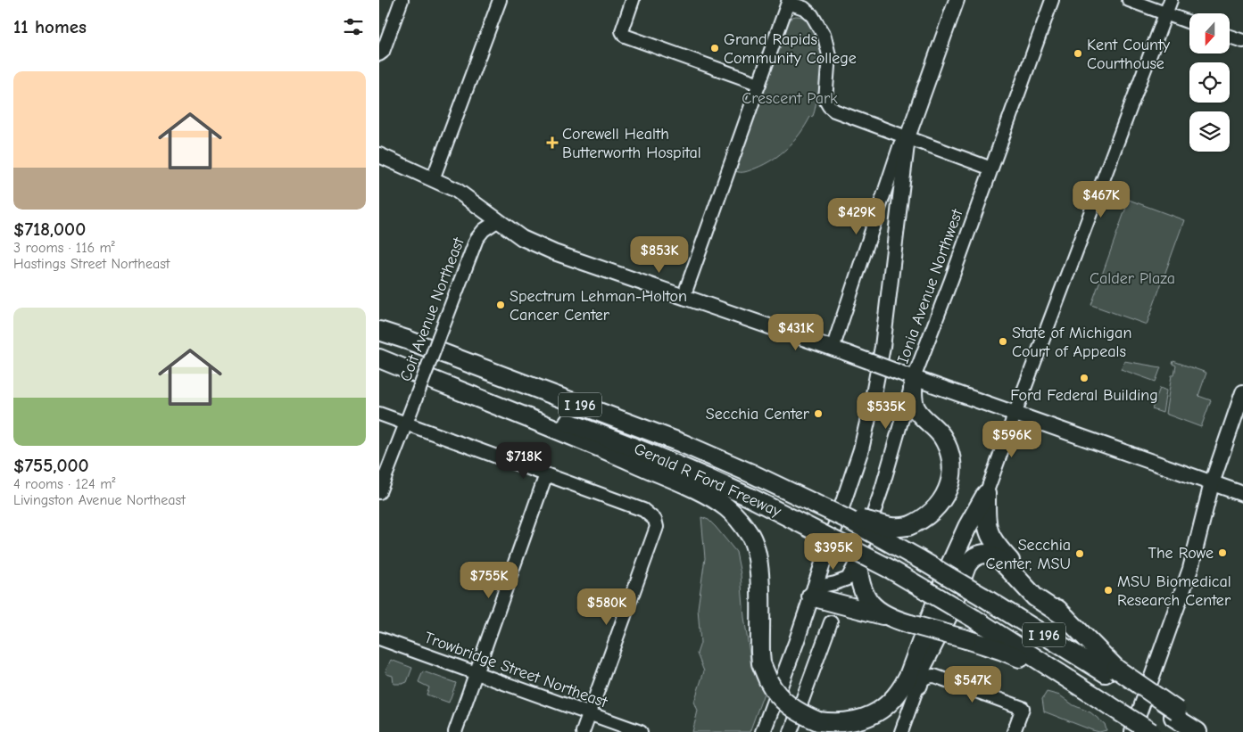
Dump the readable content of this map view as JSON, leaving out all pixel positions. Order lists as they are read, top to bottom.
{
  "streets": {
    "highway": ["I 196", "Gerald R Ford Freeway"],
    "street": ["Ionia Avenue Northwest", "Coit Avenue Northeast", "Trowbridge Street Northeast"]
  },
  "parks": ["Crescent Park", "Calder Plaza"],
  "places": {
    "other": [
      "Grand Rapids Community College",
      "Kent County Courthouse",
      "Spectrum Lehman-Holton Cancer Center",
      "State of Michigan Court of Appeals",
      "Ford Federal Building",
      "Secchia Center",
      "The Rowe",
      "Secchia Center, MSU",
      "MSU Biomedical Research Center"
    ],
    "health": ["Corewell Health Butterworth Hospital"]
  },
  "north": "bottom",
  "page": {
    "heading": "11 homes",
    "list": [
      {
        "name": "$718,000",
        "note": "3 rooms · 116 m² · Hastings Street Northeast"
      },
      {
        "name": "$755,000",
        "note": "4 rooms · 124 m² · Livingston Avenue Northeast"
      }
    ],
    "price": [
      "$467K",
      "$429K",
      "$853K",
      "$431K",
      "$535K",
      "$596K",
      "$718K",
      "$395K",
      "$755K",
      "$580K",
      "$547K"
    ]
  }
}
